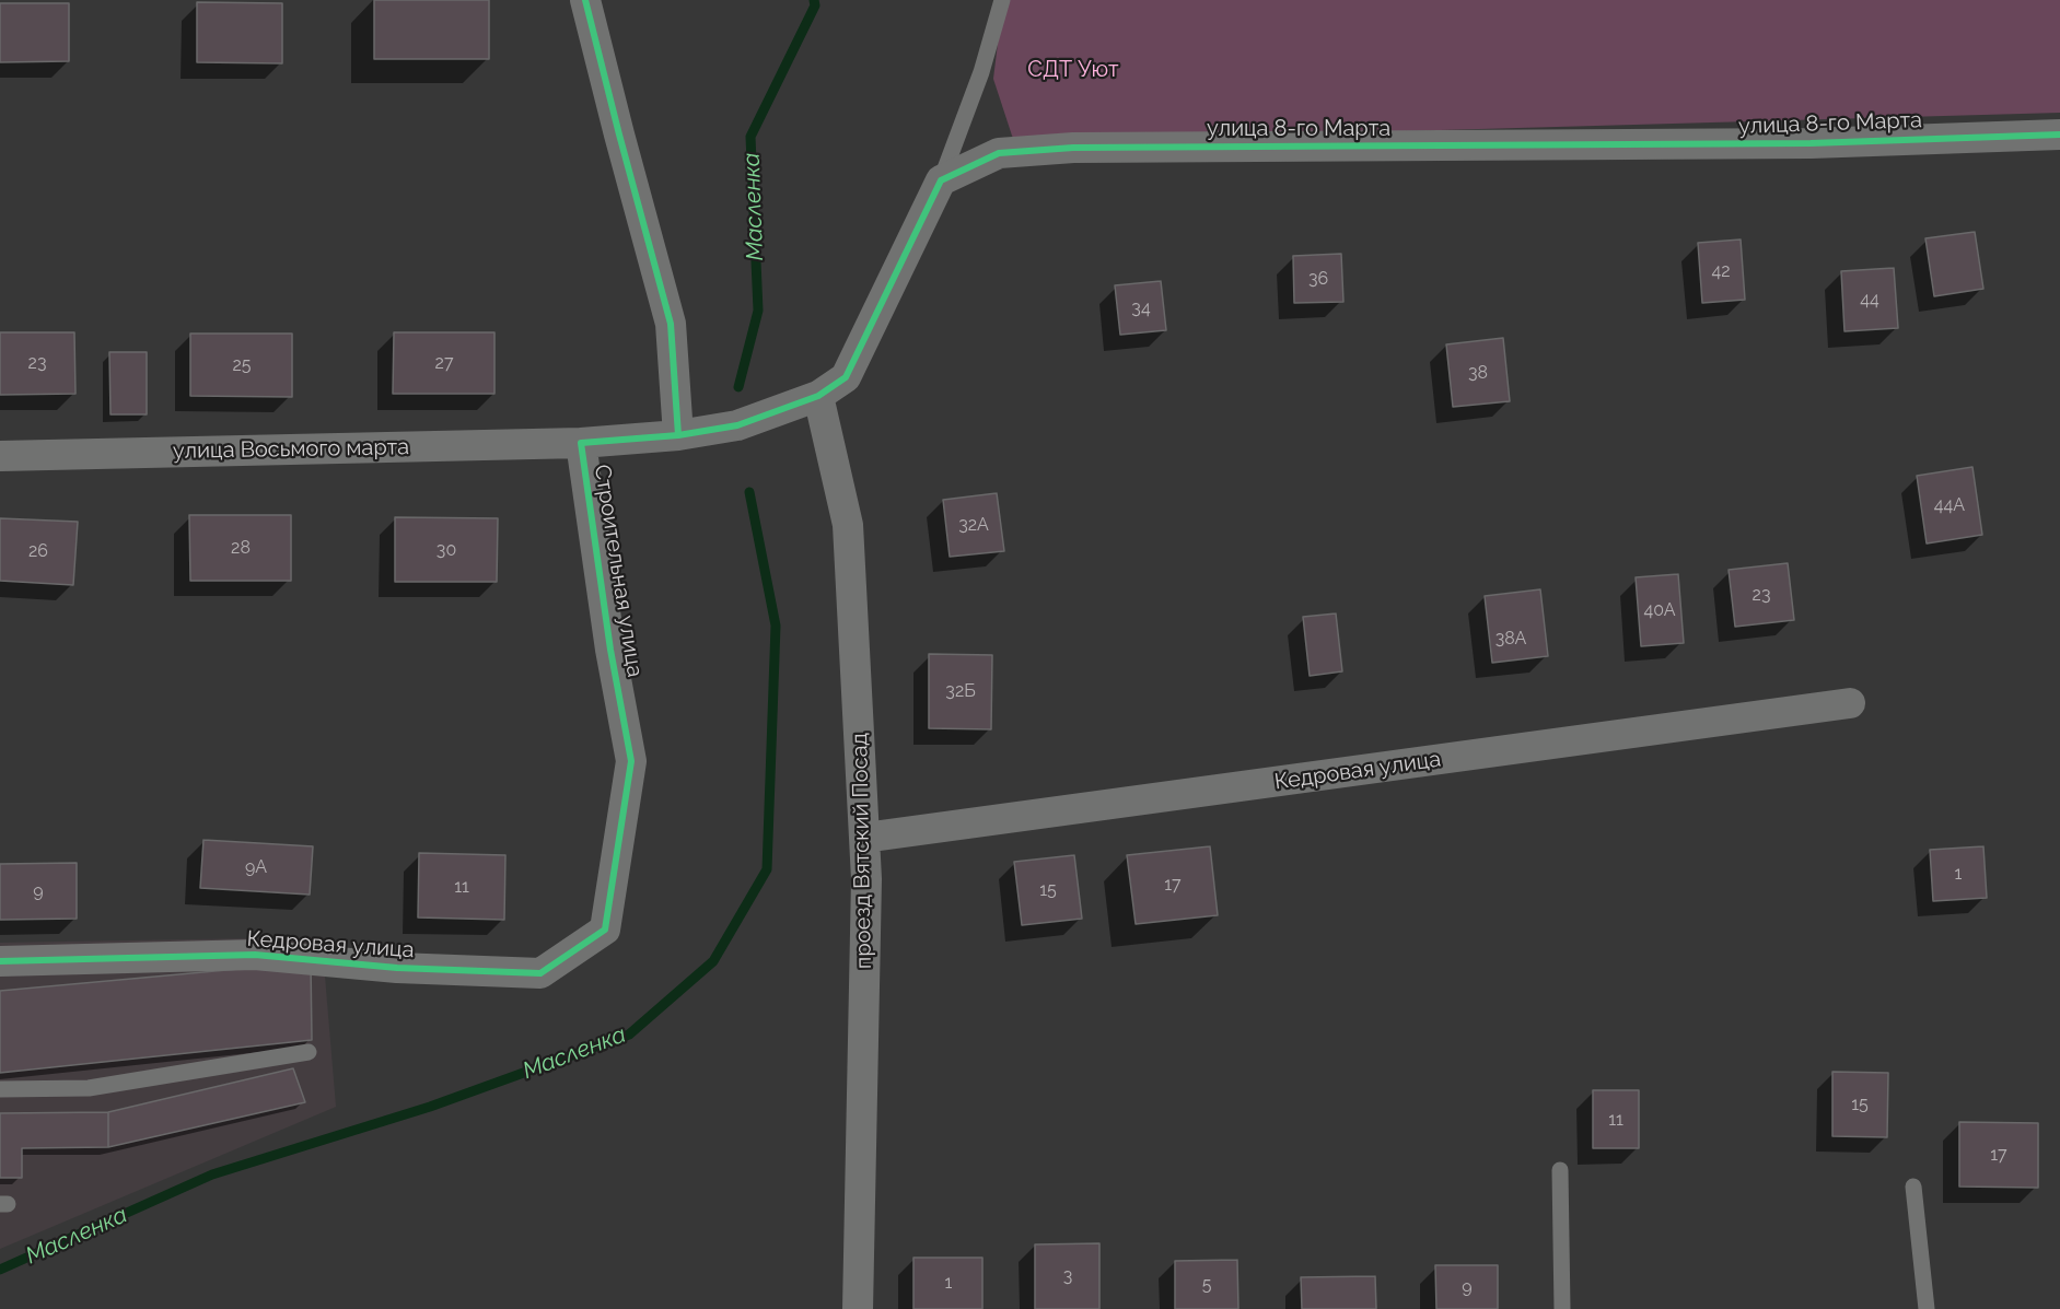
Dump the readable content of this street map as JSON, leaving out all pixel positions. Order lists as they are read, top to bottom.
{
  "streets": {
    "street": [
      "улица 8-го Марта",
      "улица Восьмого марта",
      "Строительная улица",
      "Кедровая улица",
      "проезд Вятский Посад"
    ]
  },
  "crossings": [
    ["улица Восьмого марта", "Строительная улица"],
    ["Строительная улица", "Кедровая улица"],
    ["Кедровая улица", "проезд Вятский Посад"]
  ],
  "water": ["Масленка"],
  "parks": ["СДТ Уют"],
  "house_numbers": [
    "42",
    "36",
    "44",
    "34",
    "23",
    "27",
    "25",
    "38",
    "44А",
    "32А",
    "28",
    "30",
    "26",
    "23",
    "40А",
    "38А",
    "32Б",
    "9А",
    "1",
    "17",
    "11",
    "15",
    "9",
    "15",
    "11",
    "17",
    "3",
    "1",
    "5",
    "9"
  ]
}
